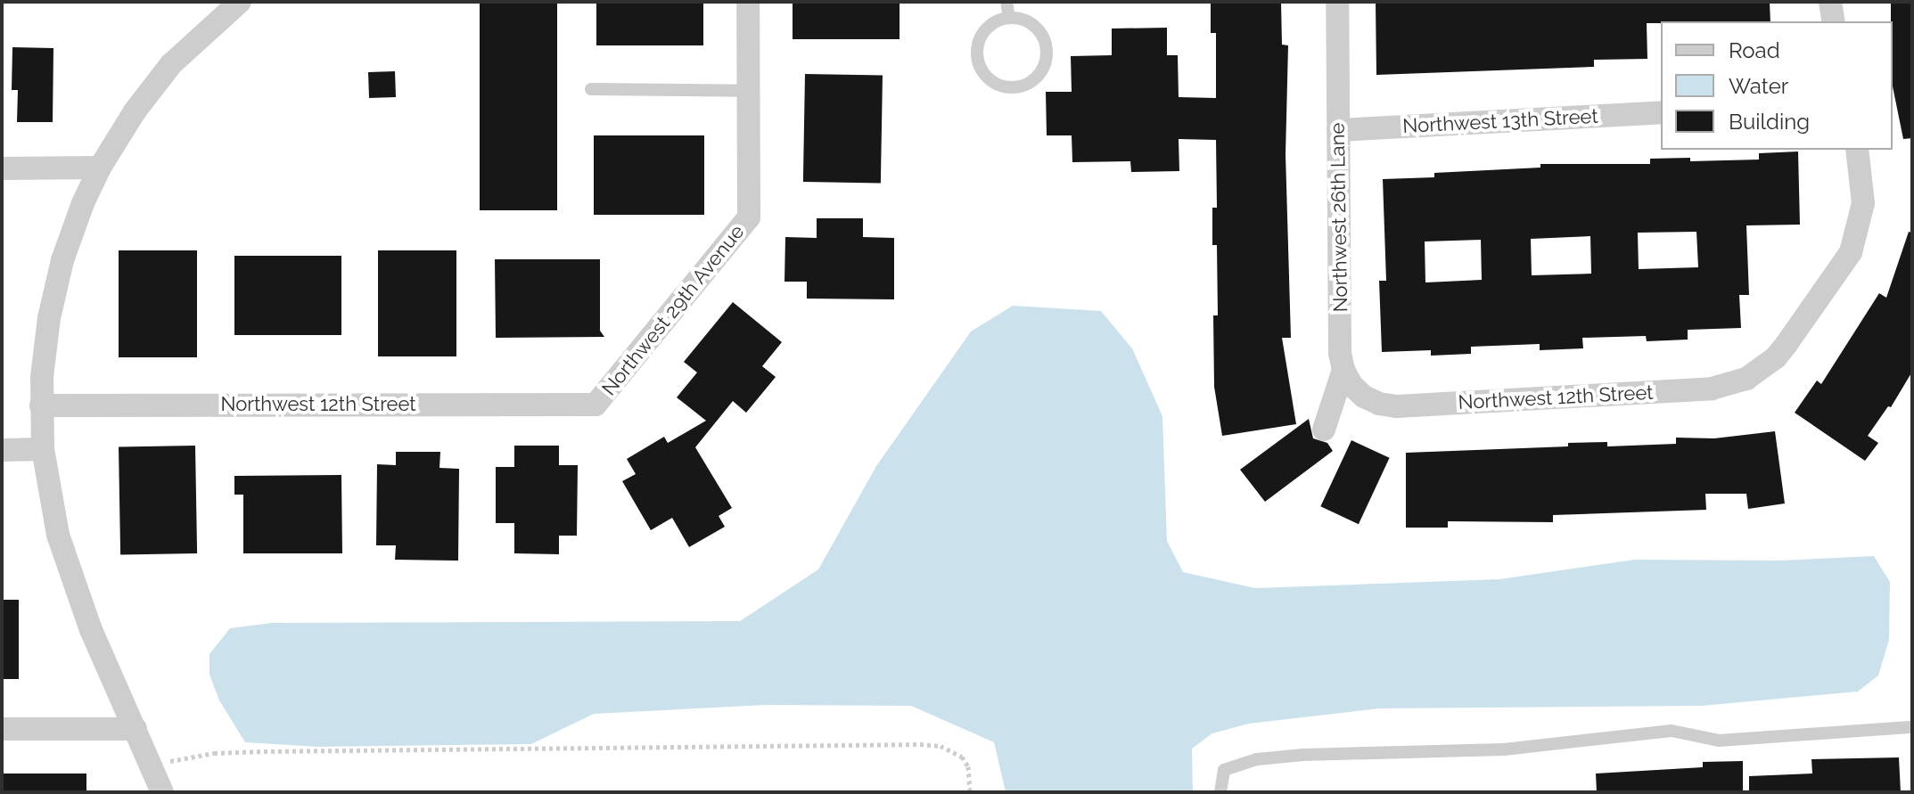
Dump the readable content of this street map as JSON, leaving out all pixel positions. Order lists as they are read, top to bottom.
{
  "streets": {
    "street": [
      "Northwest 13th Street",
      "Northwest 26th Lane",
      "Northwest 29th Avenue",
      "Northwest 12th Street"
    ]
  },
  "crossings": [
    ["Northwest 13th Street", "Northwest 26th Lane"],
    ["Northwest 26th Lane", "Northwest 12th Street"],
    ["Northwest 29th Avenue", "Northwest 12th Street"]
  ],
  "legend": ["Road", "Water", "Building"]
}
